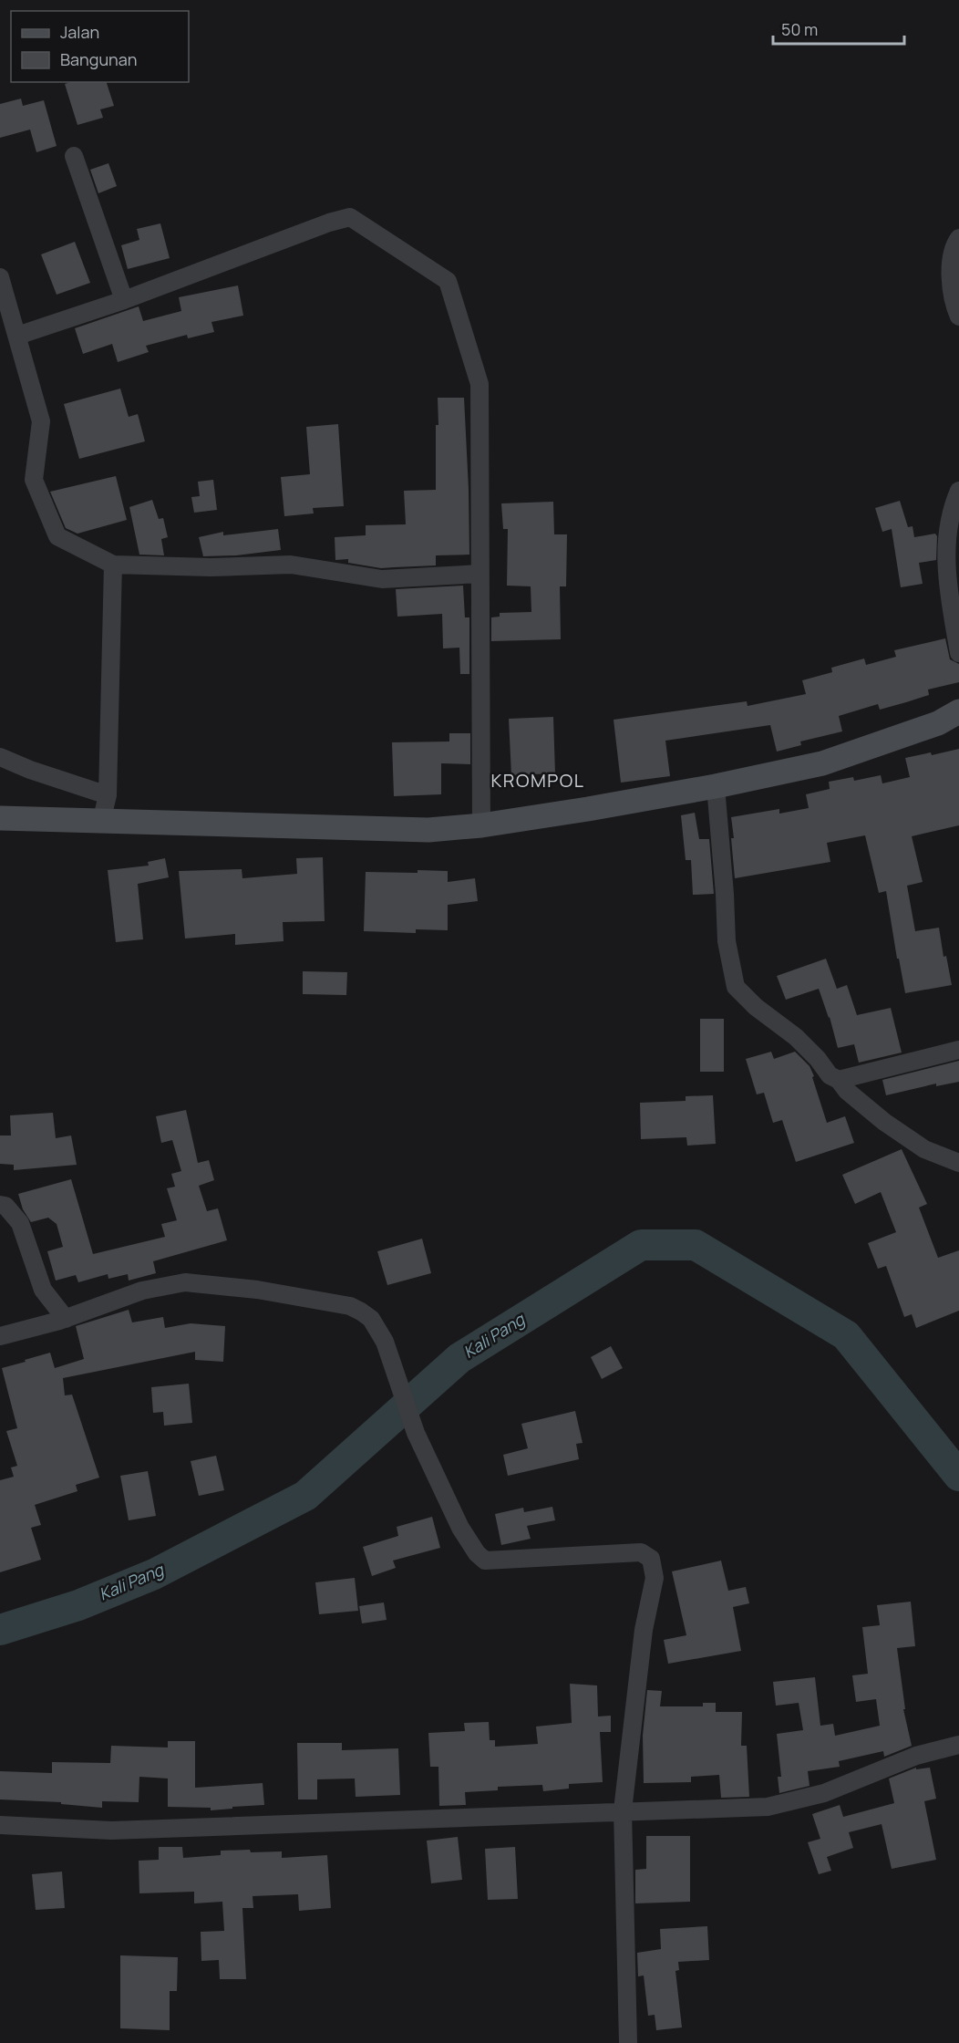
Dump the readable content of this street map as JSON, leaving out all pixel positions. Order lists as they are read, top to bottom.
{
  "districts": ["KROMPOL"],
  "water": ["Kali Pang"],
  "legend": ["Jalan", "Bangunan"],
  "scale_bar": "50 m"
}
